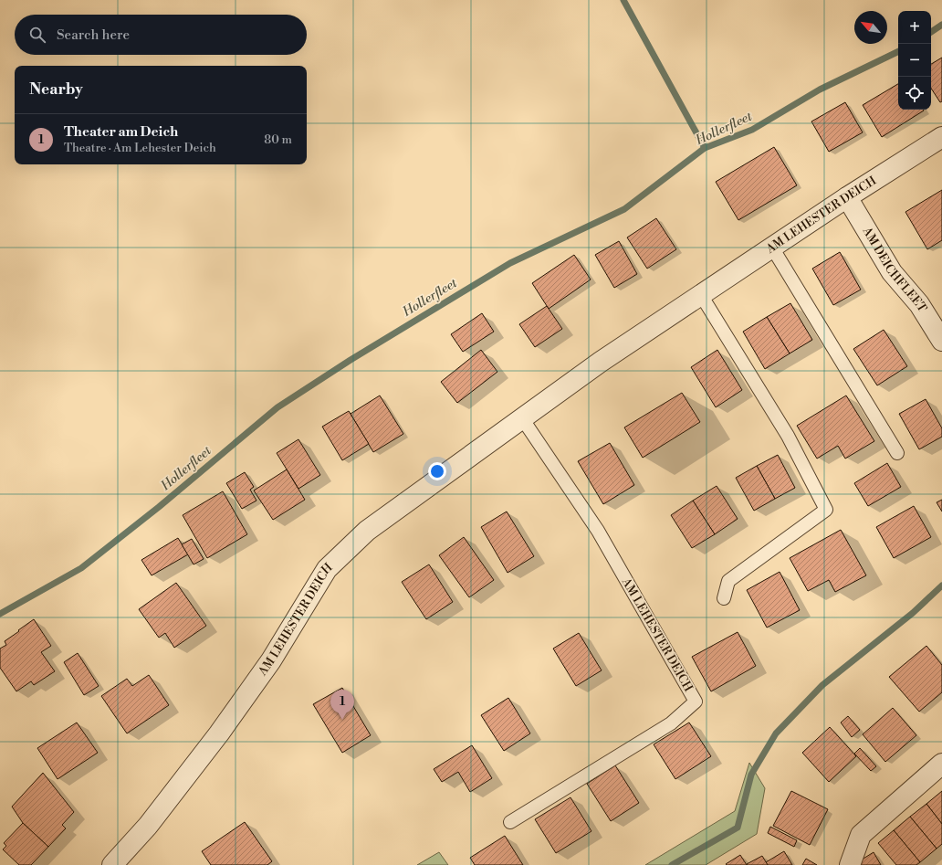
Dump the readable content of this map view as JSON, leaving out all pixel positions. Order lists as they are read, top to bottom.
{
  "streets": {
    "street": ["AM LEHESTER DEICH", "AM DEICHFLEET"]
  },
  "crossings": [
    ["AM LEHESTER DEICH", "AM DEICHFLEET"]
  ],
  "water": ["Hollerfleet"],
  "north": "top left",
  "page": {
    "map_buttons": ["+", "−"],
    "search": "Search here",
    "heading": "Nearby",
    "list": [
      {
        "mark": "1",
        "name": "Theater am Deich",
        "note": "Theatre · Am Lehester Deich",
        "value": "80 m"
      }
    ],
    "pins": "1"
  }
}
